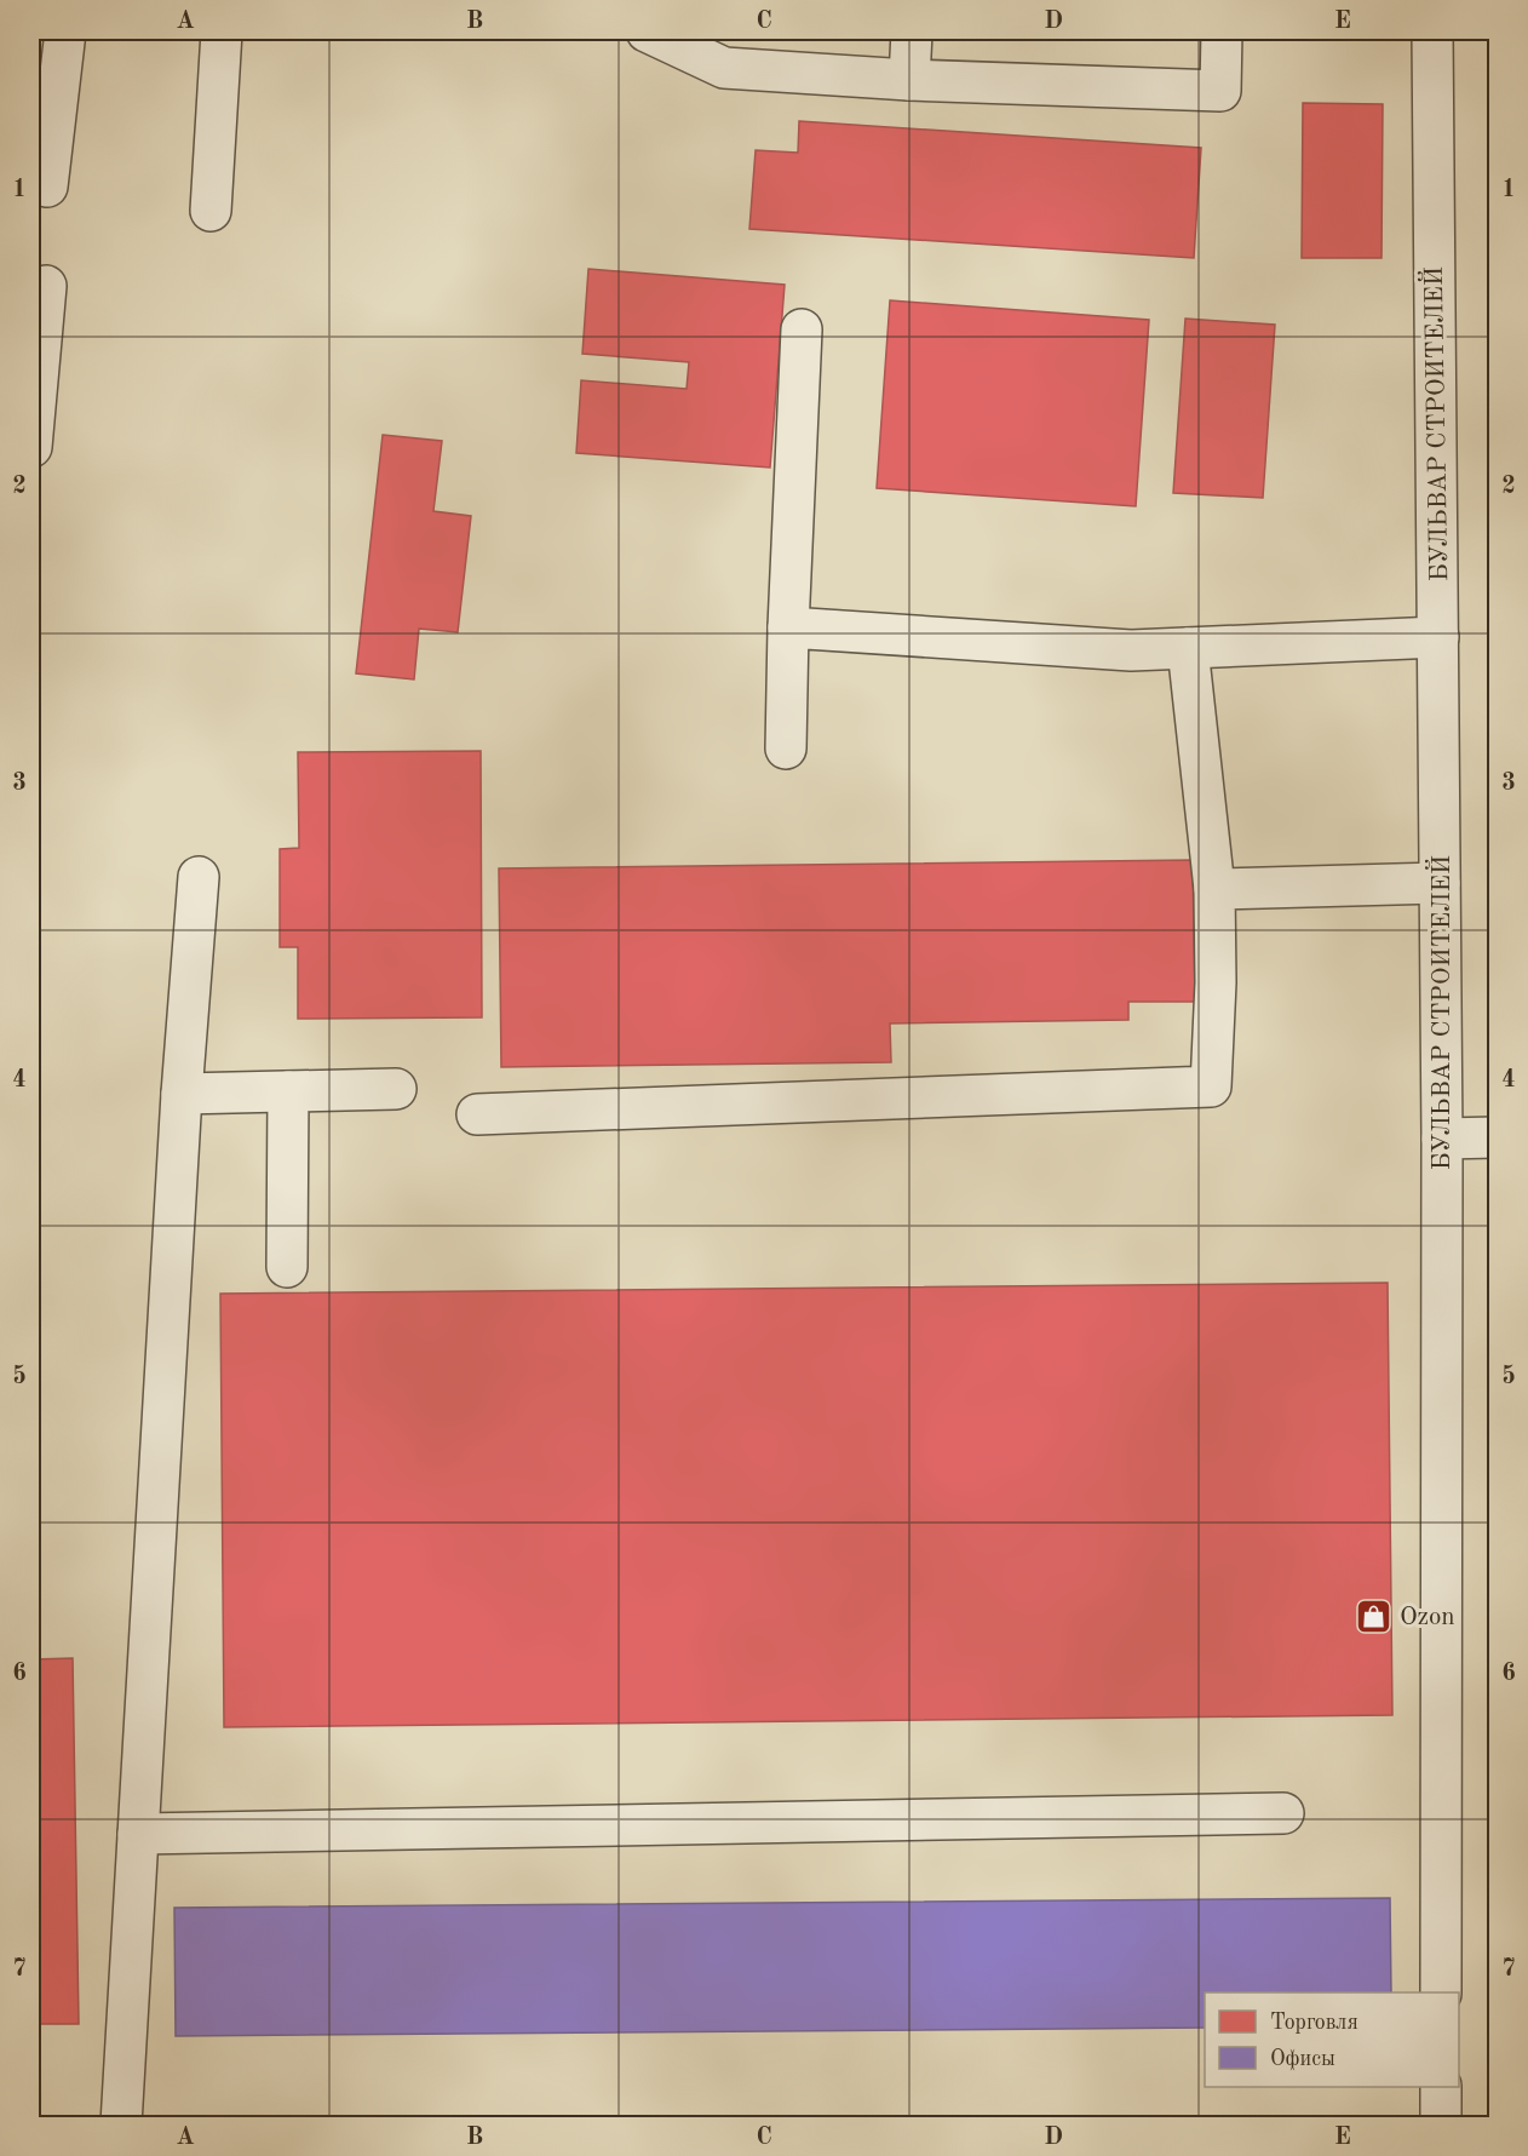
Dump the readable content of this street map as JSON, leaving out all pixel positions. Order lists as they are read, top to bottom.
{
  "streets": {
    "street": ["БУЛЬВАР СТРОИТЕЛЕЙ"]
  },
  "places": {
    "shop": ["Ozon"]
  },
  "legend": ["Торговля", "Офисы"],
  "grid": {
    "columns": [
      "A",
      "B",
      "C",
      "D",
      "E"
    ],
    "rows": [
      "1",
      "2",
      "3",
      "4",
      "5",
      "6",
      "7"
    ]
  }
}
